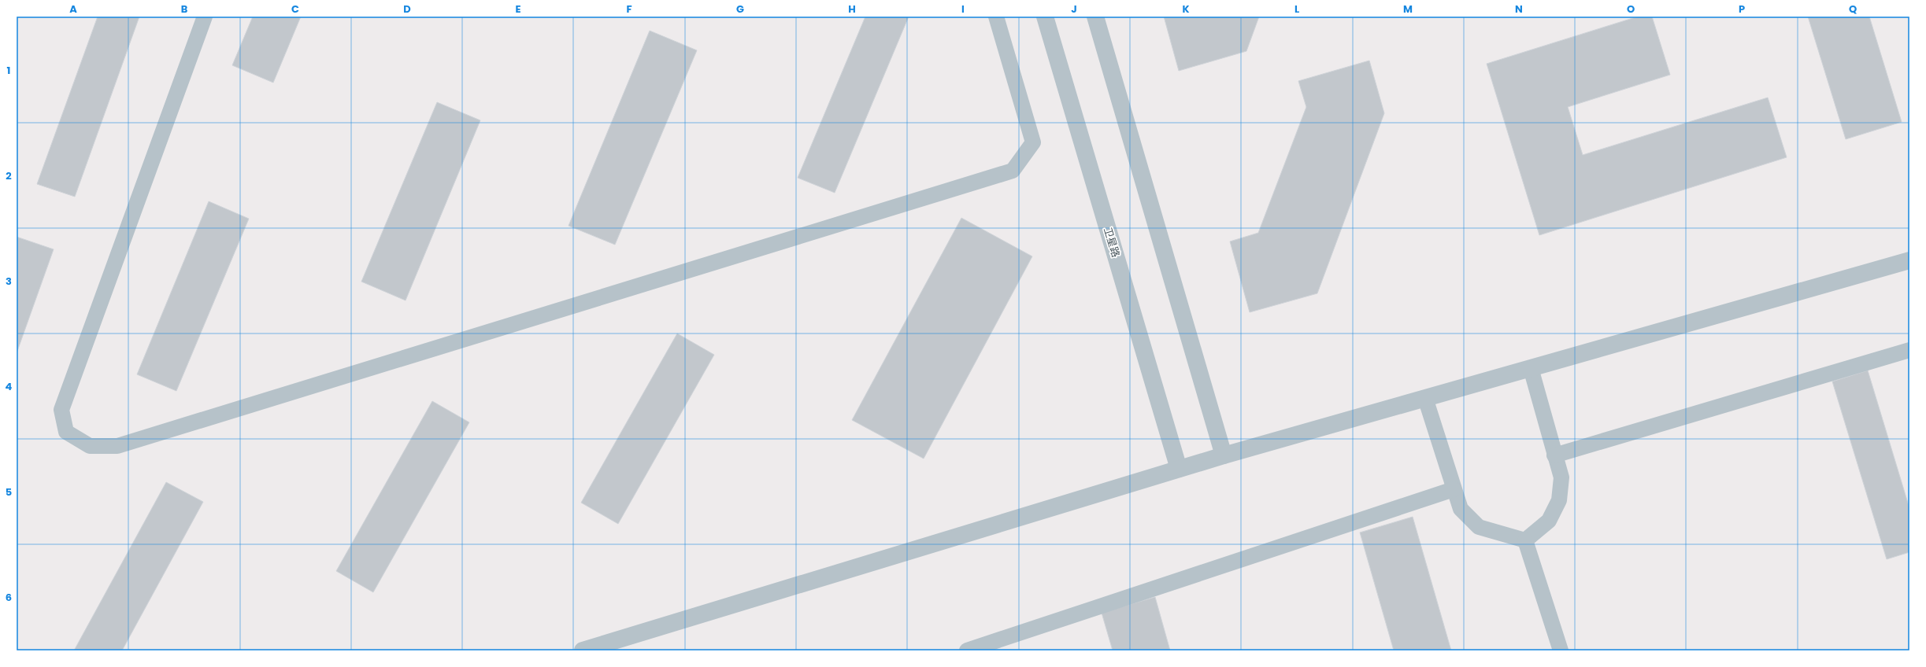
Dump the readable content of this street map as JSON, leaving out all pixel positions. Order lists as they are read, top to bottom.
{
  "streets": {
    "street": ["卫星路"]
  },
  "grid": {
    "columns": [
      "A",
      "B",
      "C",
      "D",
      "E",
      "F",
      "G",
      "H",
      "I",
      "J",
      "K",
      "L",
      "M",
      "N",
      "O",
      "P",
      "Q"
    ],
    "rows": [
      "1",
      "2",
      "3",
      "4",
      "5",
      "6"
    ]
  }
}
